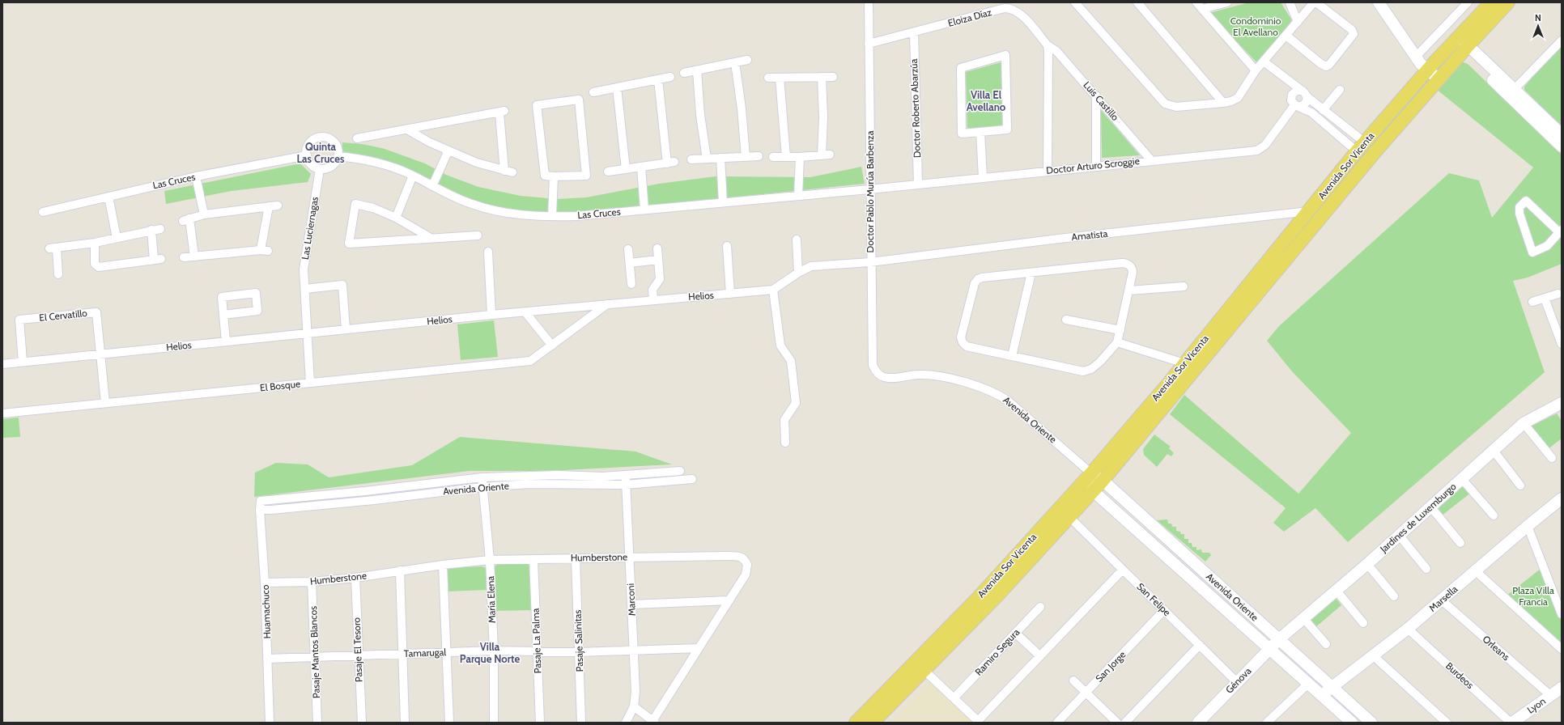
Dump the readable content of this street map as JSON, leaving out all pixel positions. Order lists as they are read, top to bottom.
{
  "streets": {
    "main road": ["Avenida Sor Vicenta"],
    "street": [
      "Eloiza Díaz",
      "Luis Castillo",
      "Doctor Roberto Abarzúa",
      "Doctor Arturo Scroggie",
      "Las Cruces",
      "Doctor Pablo Murúa Barbenza",
      "Las Luciernagas",
      "Amatista",
      "Helios",
      "El Cervatillo",
      "El Bosque",
      "Avenida Oriente",
      "Jardines de Luxemburgo",
      "Humberstone",
      "Marsella",
      "María Elena",
      "Marconi",
      "San Felipe",
      "Huamachuco",
      "Pasaje La Palma",
      "Pasaje Salinitas",
      "Orleans",
      "Pasaje El Tesoro",
      "Pasaje Mantos Blancos",
      "Ramiro Segura",
      "Tamarugal",
      "San Jorge",
      "Burdeos",
      "Génova",
      "Lyon"
    ]
  },
  "crossings": [
    ["Eloiza Díaz", "Luis Castillo"],
    ["Eloiza Díaz", "Doctor Roberto Abarzúa"],
    ["Eloiza Díaz", "Doctor Pablo Murúa Barbenza"],
    ["Luis Castillo", "Doctor Arturo Scroggie"],
    ["Doctor Roberto Abarzúa", "Doctor Arturo Scroggie"],
    ["Doctor Arturo Scroggie", "Las Cruces"],
    ["Doctor Arturo Scroggie", "Doctor Pablo Murúa Barbenza"],
    ["Avenida Sor Vicenta", "Amatista"],
    ["Avenida Sor Vicenta", "Avenida Oriente"],
    ["Avenida Sor Vicenta", "San Felipe"],
    ["Las Cruces", "Doctor Pablo Murúa Barbenza"],
    ["Las Cruces", "Las Luciernagas"],
    ["Doctor Pablo Murúa Barbenza", "Amatista"],
    ["Doctor Pablo Murúa Barbenza", "Helios"],
    ["Doctor Pablo Murúa Barbenza", "Avenida Oriente"],
    ["Las Luciernagas", "Helios"],
    ["Las Luciernagas", "El Bosque"],
    ["Amatista", "Helios"],
    ["Helios", "El Cervatillo"],
    ["Helios", "El Bosque"],
    ["El Cervatillo", "El Bosque"],
    ["Avenida Oriente", "Jardines de Luxemburgo"],
    ["Avenida Oriente", "Marsella"],
    ["Avenida Oriente", "María Elena"],
    ["Avenida Oriente", "Marconi"],
    ["Avenida Oriente", "Huamachuco"],
    ["Avenida Oriente", "Génova"],
    ["Jardines de Luxemburgo", "Génova"],
    ["Humberstone", "María Elena"],
    ["Humberstone", "Marconi"],
    ["Humberstone", "Huamachuco"],
    ["Humberstone", "Pasaje La Palma"],
    ["Humberstone", "Pasaje Salinitas"],
    ["Humberstone", "Pasaje El Tesoro"],
    ["Humberstone", "Pasaje Mantos Blancos"],
    ["Humberstone", "Tamarugal"],
    ["Marsella", "Orleans"],
    ["Marsella", "Burdeos"],
    ["María Elena", "Tamarugal"],
    ["Marconi", "Tamarugal"],
    ["San Felipe", "San Jorge"],
    ["San Felipe", "Génova"],
    ["Huamachuco", "Tamarugal"],
    ["Pasaje La Palma", "Tamarugal"],
    ["Pasaje Salinitas", "Tamarugal"],
    ["Orleans", "Lyon"],
    ["Pasaje El Tesoro", "Tamarugal"],
    ["Pasaje Mantos Blancos", "Tamarugal"],
    ["Burdeos", "Lyon"]
  ],
  "districts": ["Villa El Avellano", "Quinta Las Cruces", "Villa Parque Norte"],
  "parks": ["Condominio El Avellano", "Plaza Villa Francia"],
  "north": "top"
}
